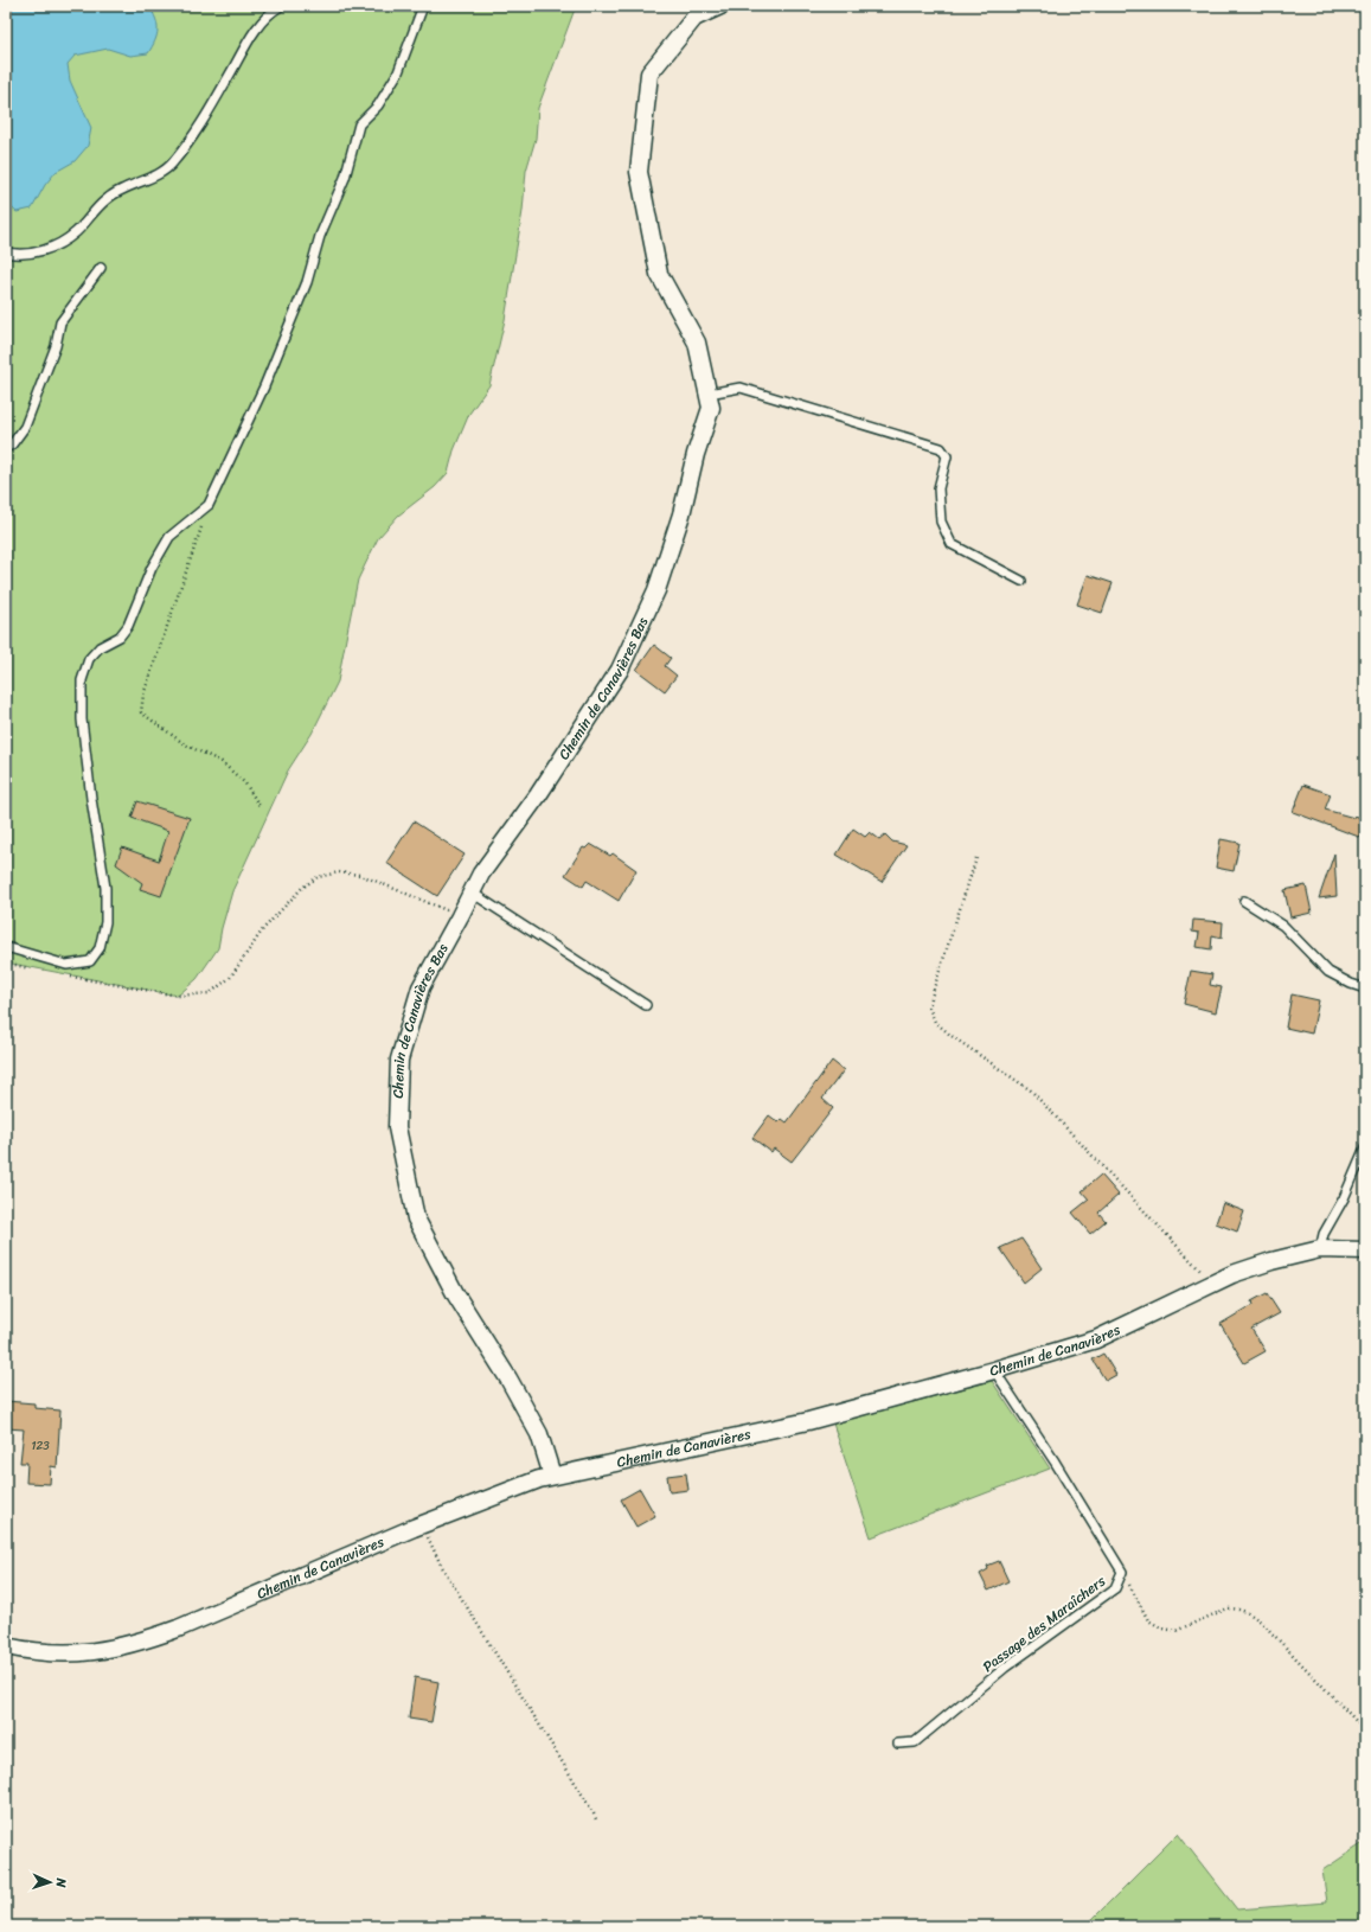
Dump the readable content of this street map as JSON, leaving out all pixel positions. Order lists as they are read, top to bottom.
{
  "streets": {
    "street": ["Chemin de Canavières Bas", "Chemin de Canavières"],
    "lane": ["Passage des Maraîchers"]
  },
  "crossings": [
    ["Chemin de Canavières Bas", "Chemin de Canavières"],
    ["Chemin de Canavières", "Passage des Maraîchers"]
  ],
  "house_numbers": ["123"],
  "north": "right"
}
